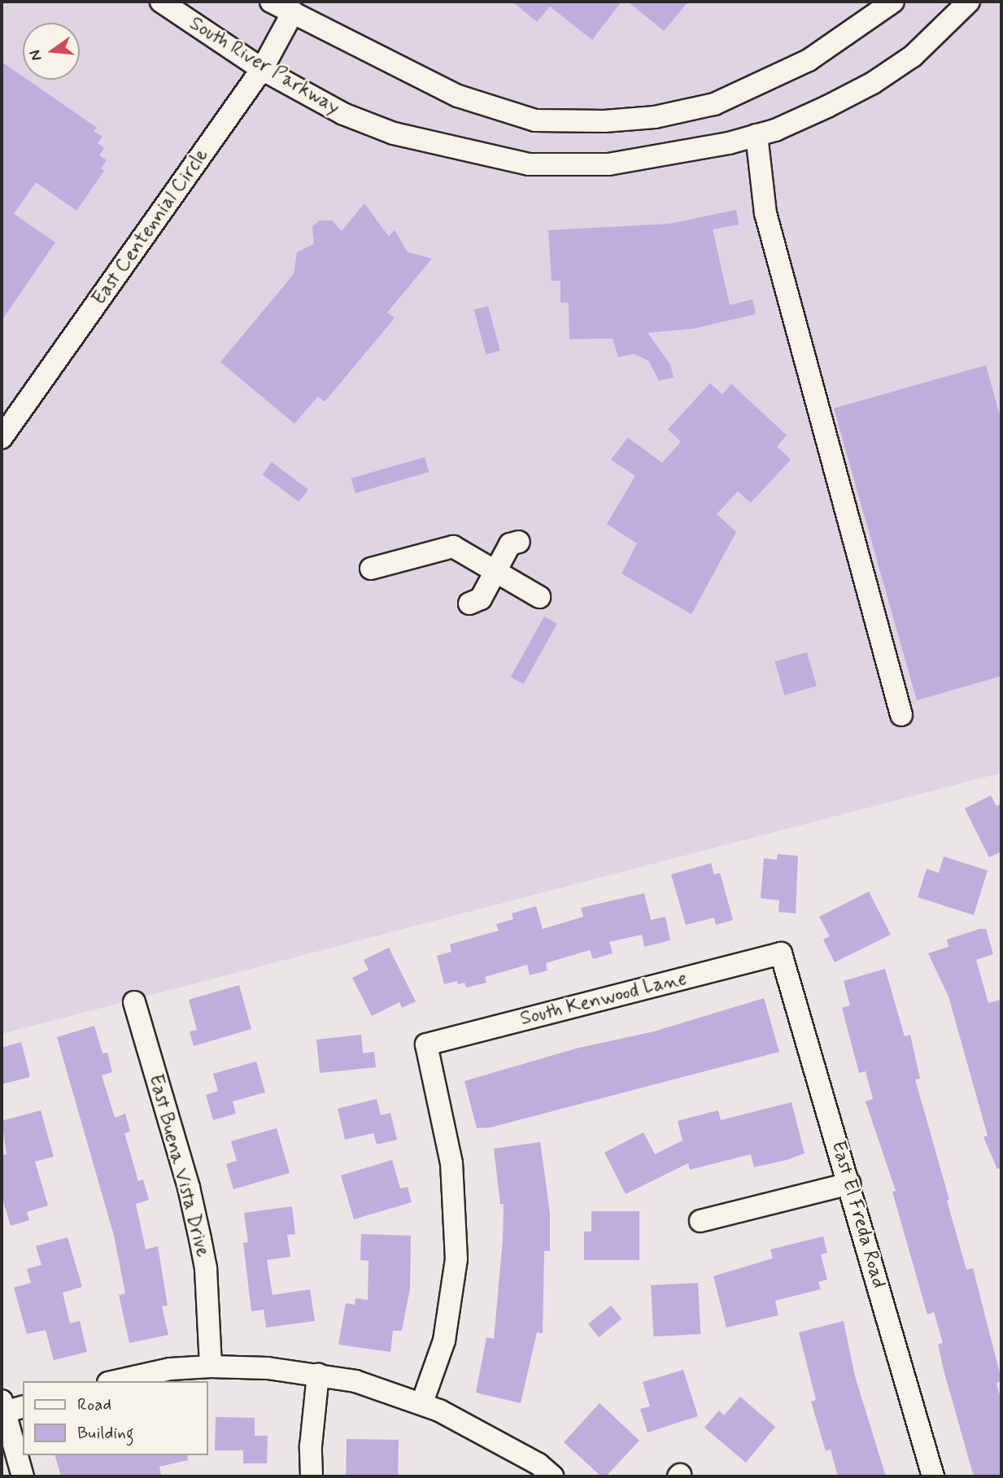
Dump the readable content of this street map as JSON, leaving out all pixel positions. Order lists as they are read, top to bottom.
{
  "streets": {
    "street": [
      "South River Parkway",
      "East Centennial Circle",
      "South Kenwood Lane",
      "East Buena Vista Drive",
      "East El Freda Road"
    ]
  },
  "crossings": [
    ["South River Parkway", "East Centennial Circle"],
    ["South Kenwood Lane", "East El Freda Road"]
  ],
  "legend": ["Road", "Building"],
  "north": "left"
}
